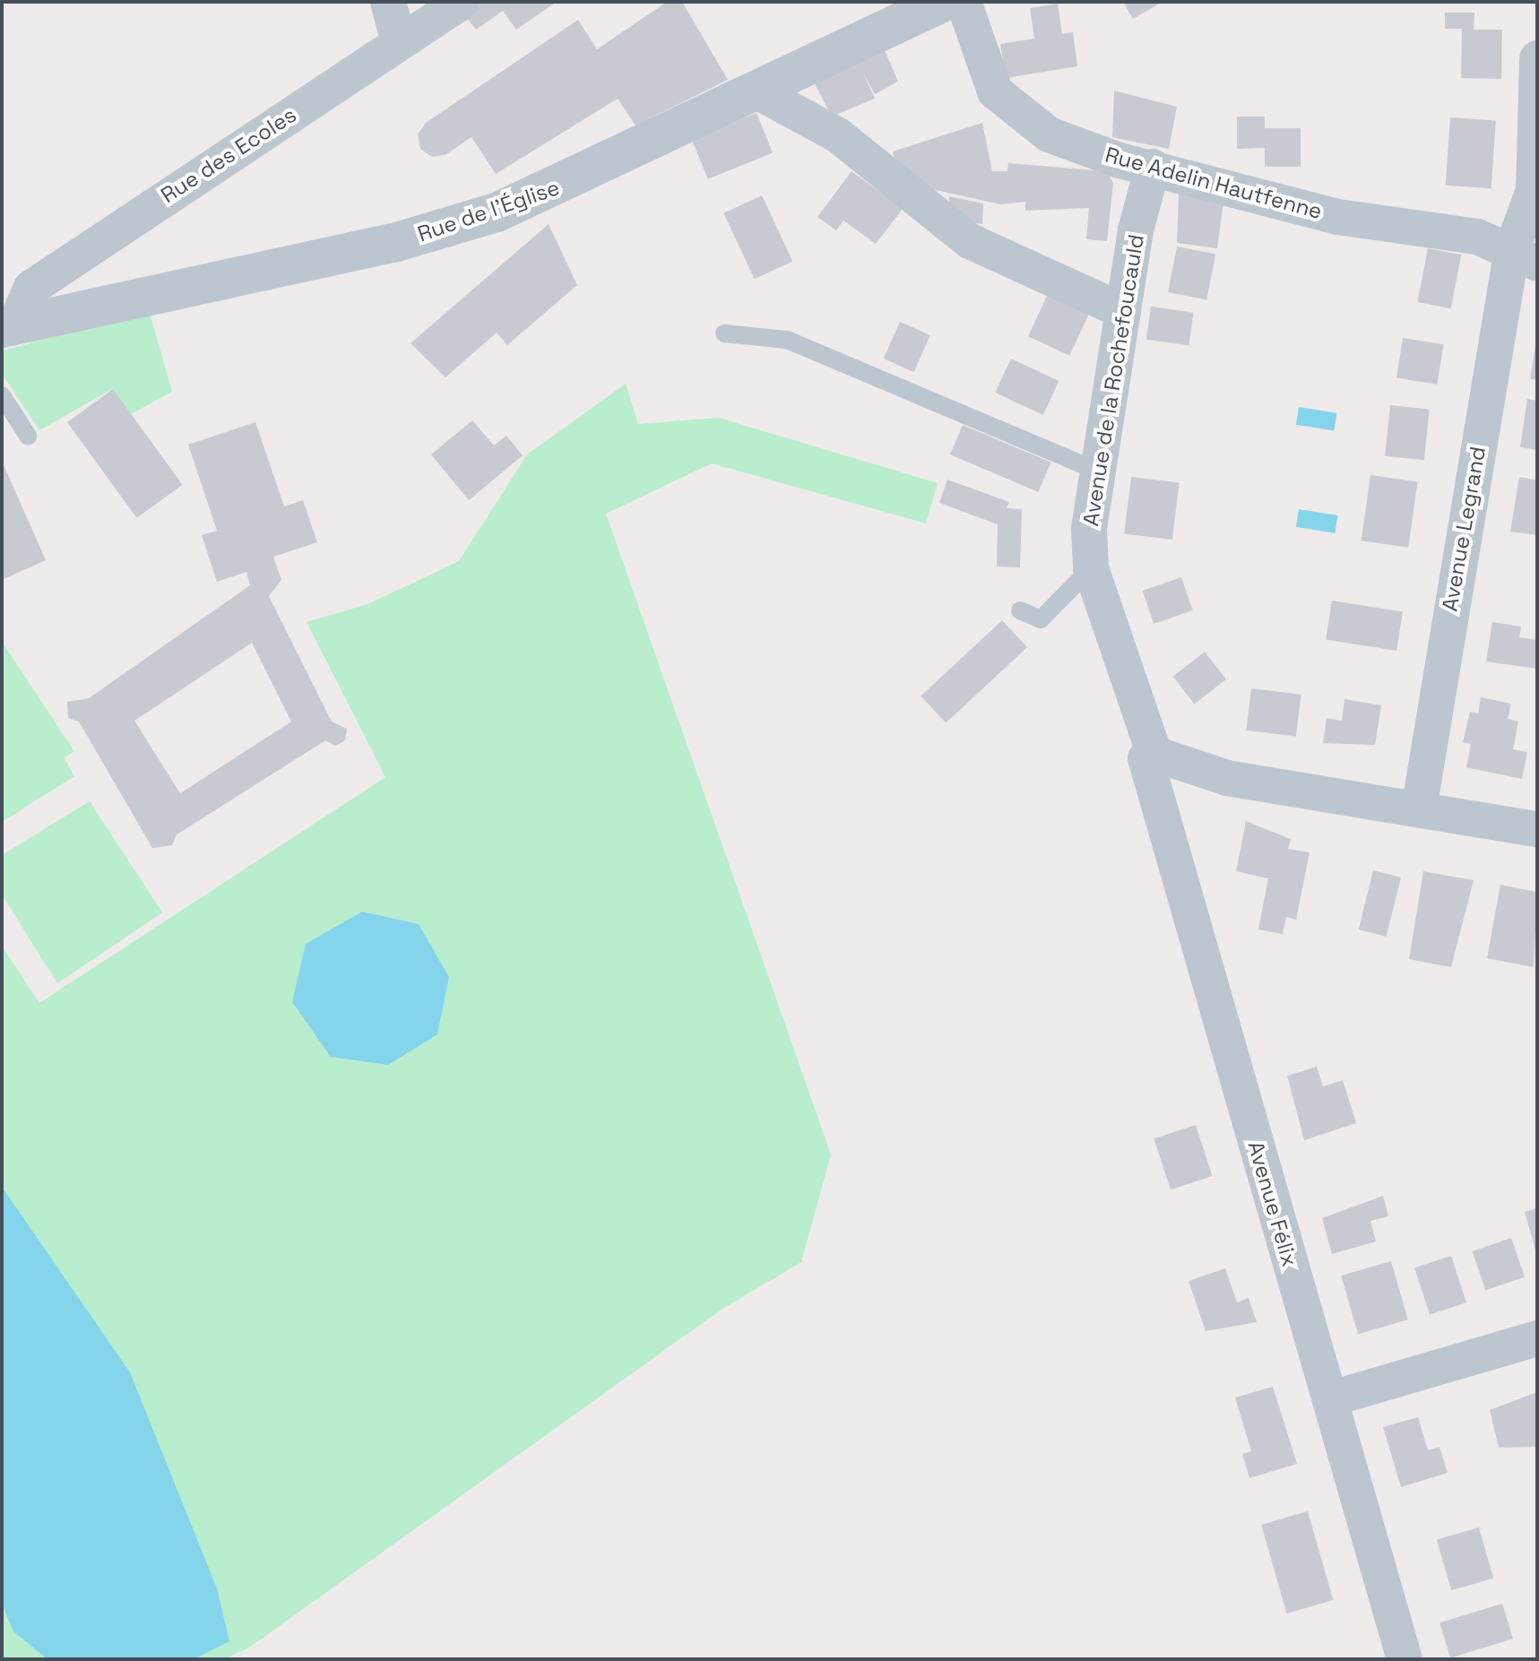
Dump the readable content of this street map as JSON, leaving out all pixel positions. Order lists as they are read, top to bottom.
{
  "streets": {
    "street": [
      "Rue des Ecoles",
      "Rue Adelin Hautfenne",
      "Rue de l'Église",
      "Avenue de la Rochefoucauld",
      "Avenue Legrand",
      "Avenue Félix"
    ]
  },
  "crossings": [
    ["Rue des Ecoles", "Rue de l'Église"],
    ["Rue Adelin Hautfenne", "Avenue de la Rochefoucauld"],
    ["Rue Adelin Hautfenne", "Avenue Legrand"],
    ["Avenue de la Rochefoucauld", "Avenue Félix"]
  ]
}
